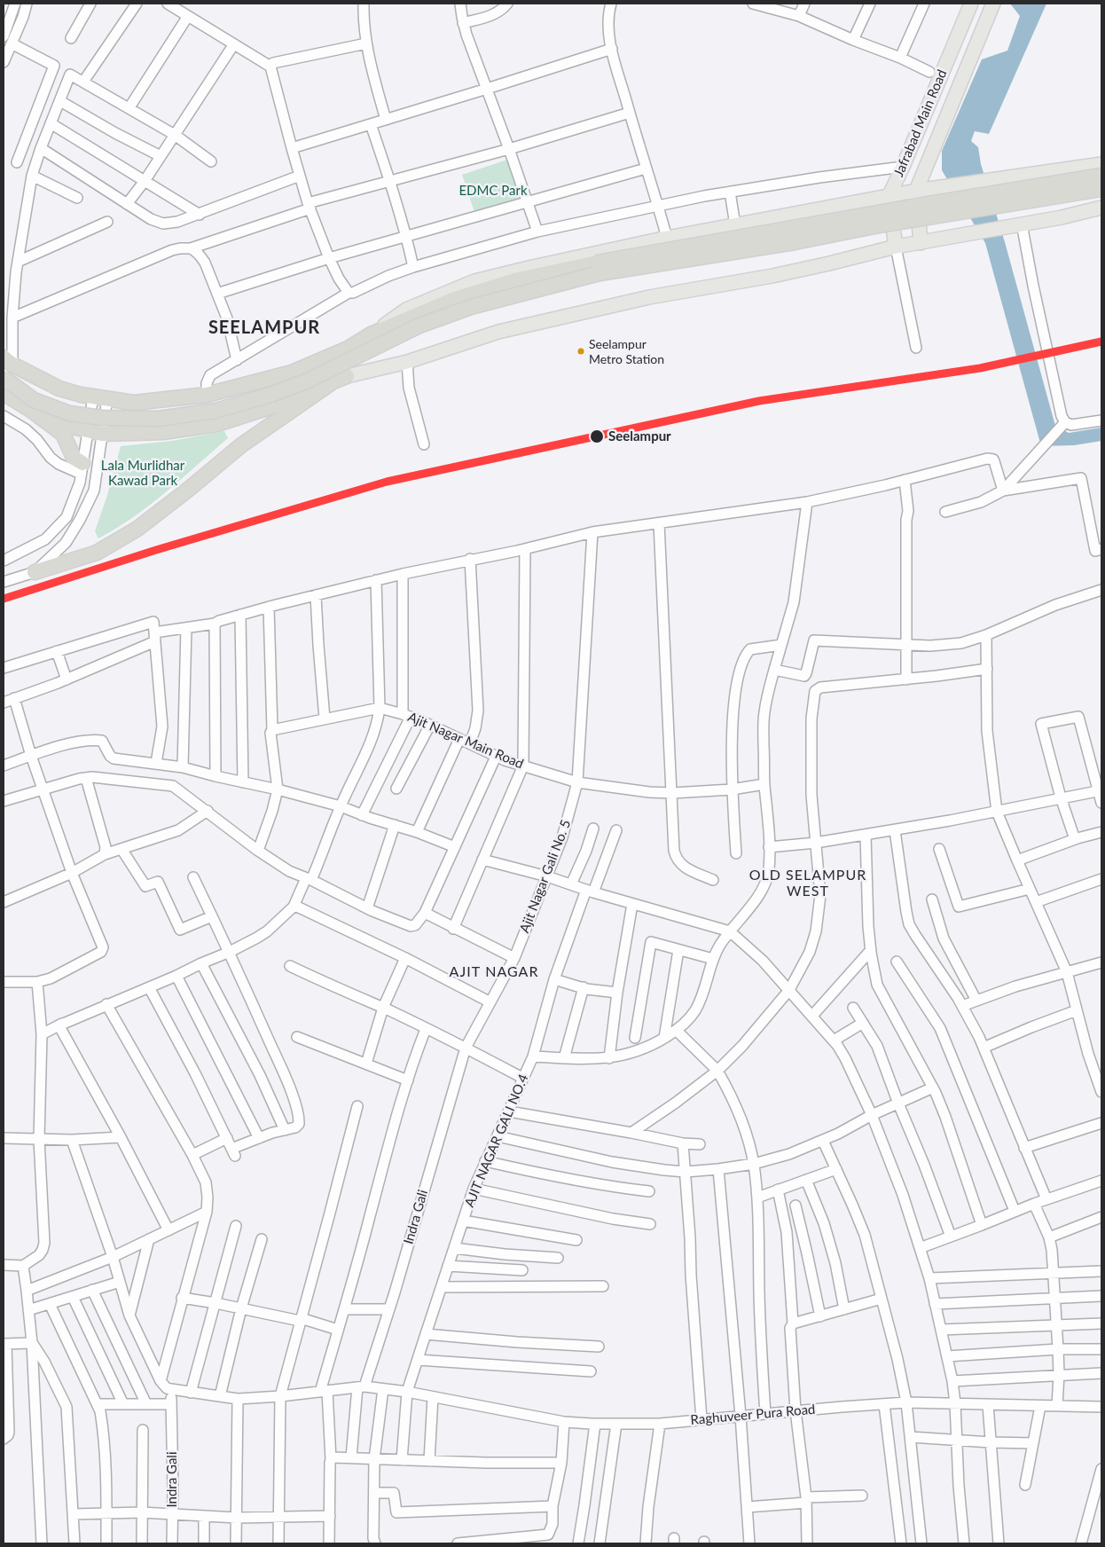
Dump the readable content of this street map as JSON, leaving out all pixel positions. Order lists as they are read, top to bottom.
{
  "streets": {
    "main road": ["Jafrabad Main Road"],
    "street": [
      "Ajit Nagar Main Road",
      "Ajit Nagar Gali No. 5",
      "AJIT NAGAR GALI NO.4",
      "Indra Gali",
      "Raghuveer Pura Road"
    ]
  },
  "crossings": [
    ["Ajit Nagar Main Road", "Ajit Nagar Gali No. 5"],
    ["Ajit Nagar Gali No. 5", "Indra Gali"],
    ["AJIT NAGAR GALI NO.4", "Raghuveer Pura Road"]
  ],
  "districts": ["SEELAMPUR", "OLD SELAMPUR WEST", "AJIT NAGAR"],
  "parks": ["EDMC Park", "Lala Murlidhar Kawad Park"],
  "places": ["Seelampur Metro Station", "Seelampur"]
}
